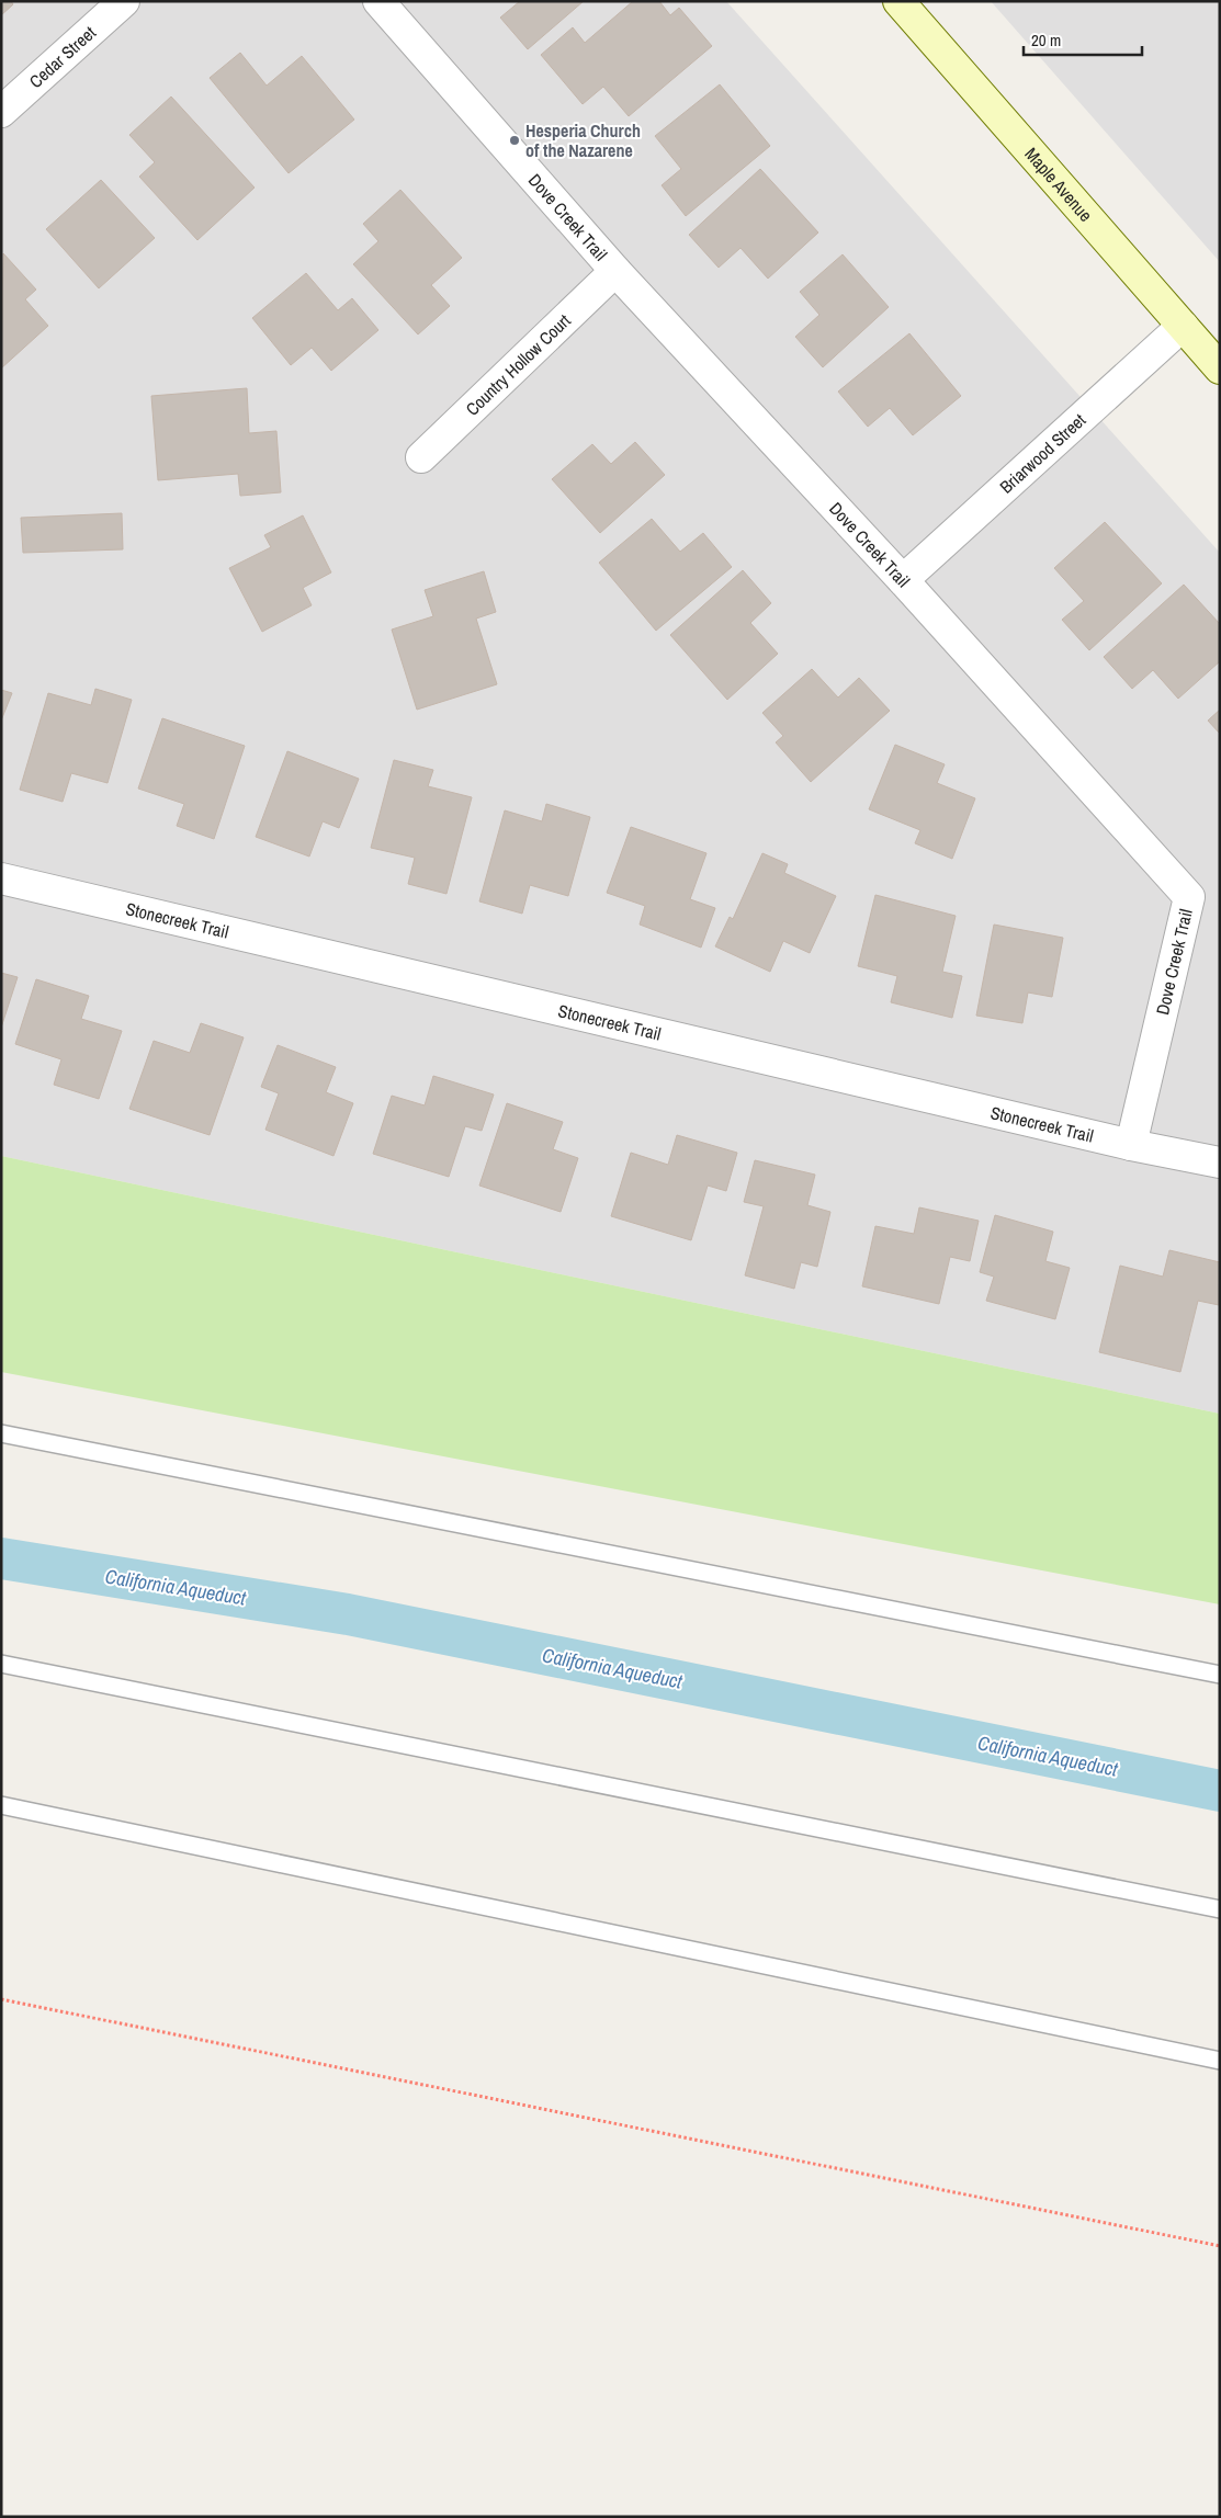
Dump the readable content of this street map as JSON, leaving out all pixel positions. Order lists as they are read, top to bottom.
{
  "streets": {
    "street": [
      "Cedar Street",
      "Maple Avenue",
      "Dove Creek Trail",
      "Country Hollow Court",
      "Briarwood Street",
      "Stonecreek Trail"
    ]
  },
  "crossings": [
    ["Maple Avenue", "Briarwood Street"],
    ["Dove Creek Trail", "Country Hollow Court"],
    ["Dove Creek Trail", "Briarwood Street"],
    ["Dove Creek Trail", "Stonecreek Trail"]
  ],
  "water": ["California Aqueduct"],
  "places": ["Hesperia Church of the Nazarene"],
  "scale_bar": "20 m"
}
